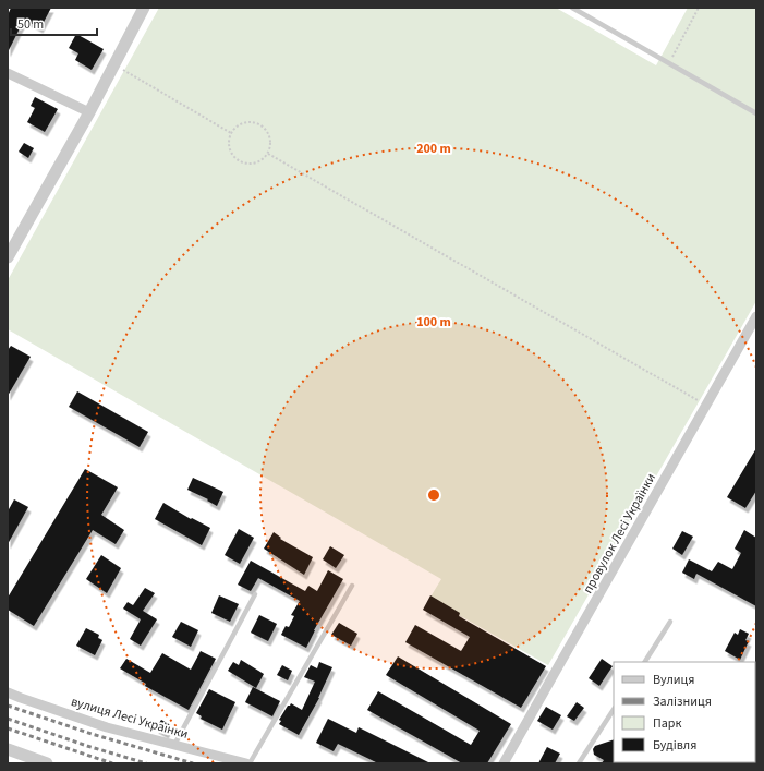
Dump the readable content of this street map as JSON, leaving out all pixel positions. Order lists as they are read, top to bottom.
{
  "streets": {
    "street": ["провулок Лесі Українки", "вулиця Лесі Українки"]
  },
  "legend": [
    "Вулиця",
    "Залізниця",
    "Парк",
    "Будівля"
  ],
  "scale_bar": "50 m",
  "rings": ["200 m", "100 m"]
}
